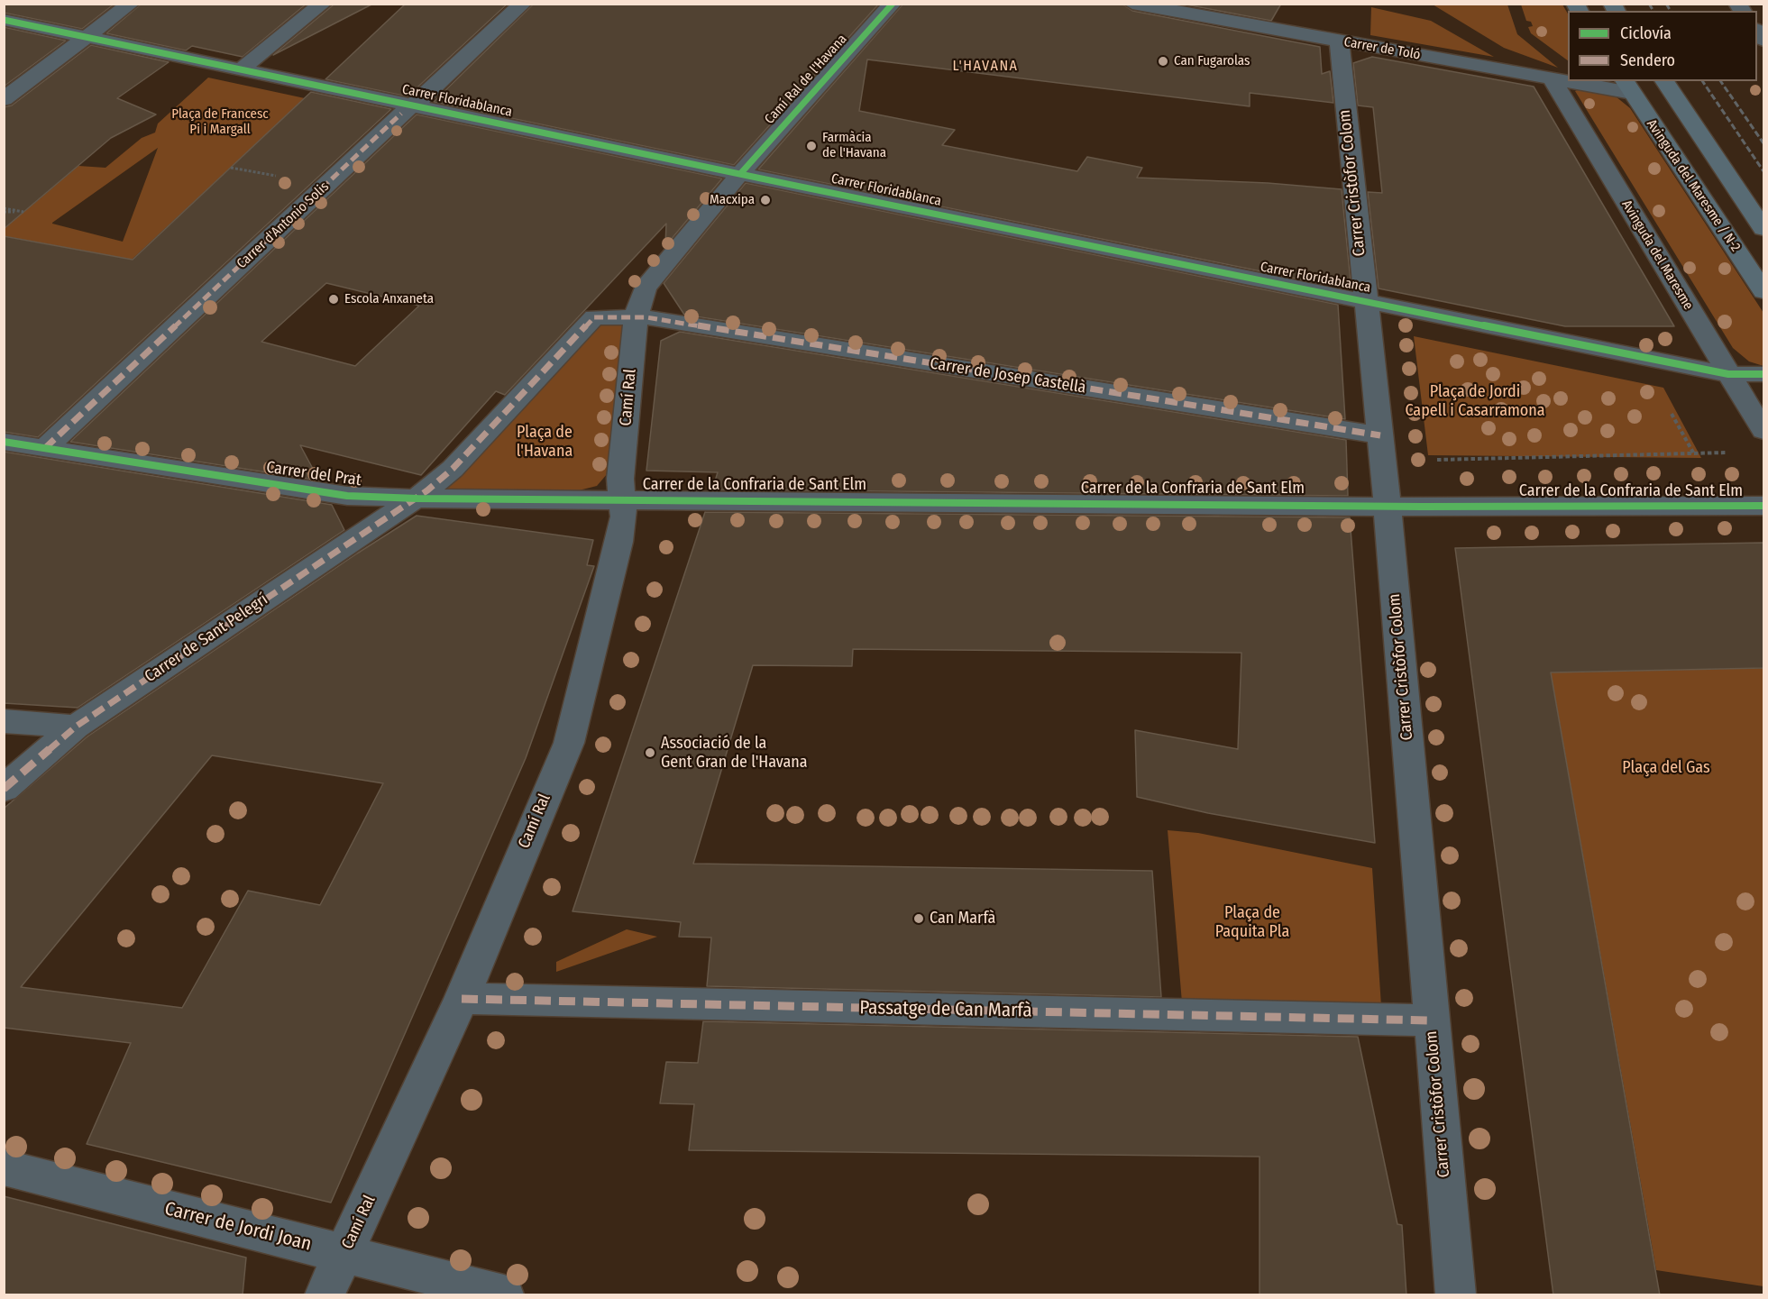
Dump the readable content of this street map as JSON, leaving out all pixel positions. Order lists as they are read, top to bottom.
{
  "streets": {
    "main road": ["Avinguda del Maresme / N-2"],
    "street": [
      "Carrer de Toló",
      "Camí Ral de l'Havana",
      "Carrer Floridablanca",
      "Carrer Cristòfor Colom",
      "Carrer d'Antonio Solis",
      "Avinguda del Maresme",
      "Carrer de Josep Castellà",
      "Camí Ral",
      "Carrer del Prat",
      "Carrer de la Confraria de Sant Elm",
      "Carrer de Sant Pelegrí",
      "Passatge de Can Marfà",
      "Carrer de Jordi Joan"
    ]
  },
  "crossings": [
    ["Carrer de Toló", "Carrer Cristòfor Colom"],
    ["Carrer de Toló", "Avinguda del Maresme / N-2"],
    ["Carrer de Toló", "Avinguda del Maresme"],
    ["Camí Ral de l'Havana", "Carrer Floridablanca"],
    ["Camí Ral de l'Havana", "Carrer de Josep Castellà"],
    ["Camí Ral de l'Havana", "Camí Ral"],
    ["Carrer Floridablanca", "Carrer Cristòfor Colom"],
    ["Carrer Floridablanca", "Carrer d'Antonio Solis"],
    ["Carrer Floridablanca", "Avinguda del Maresme"],
    ["Carrer Cristòfor Colom", "Carrer de Josep Castellà"],
    ["Carrer Cristòfor Colom", "Carrer de la Confraria de Sant Elm"],
    ["Carrer Cristòfor Colom", "Passatge de Can Marfà"],
    ["Carrer d'Antonio Solis", "Carrer del Prat"],
    ["Carrer de Josep Castellà", "Camí Ral"],
    ["Camí Ral", "Carrer del Prat"],
    ["Camí Ral", "Carrer de la Confraria de Sant Elm"],
    ["Camí Ral", "Passatge de Can Marfà"],
    ["Camí Ral", "Carrer de Jordi Joan"],
    ["Carrer del Prat", "Carrer de la Confraria de Sant Elm"],
    ["Carrer del Prat", "Carrer de Sant Pelegrí"]
  ],
  "districts": ["L'HAVANA"],
  "parks": [
    "Plaça de Francesc Pi i Margall",
    "Plaça de Jordi Capell i Casarramona",
    "Plaça de l'Havana",
    "Plaça del Gas",
    "Plaça de Paquita Pla"
  ],
  "places": [
    "Can Fugarolas",
    "Farmàcia de l'Havana",
    "Macxipa",
    "Escola Anxaneta",
    "Associació de la Gent Gran de l'Havana",
    "Can Marfà"
  ],
  "legend": ["Ciclovía", "Sendero"]
}
